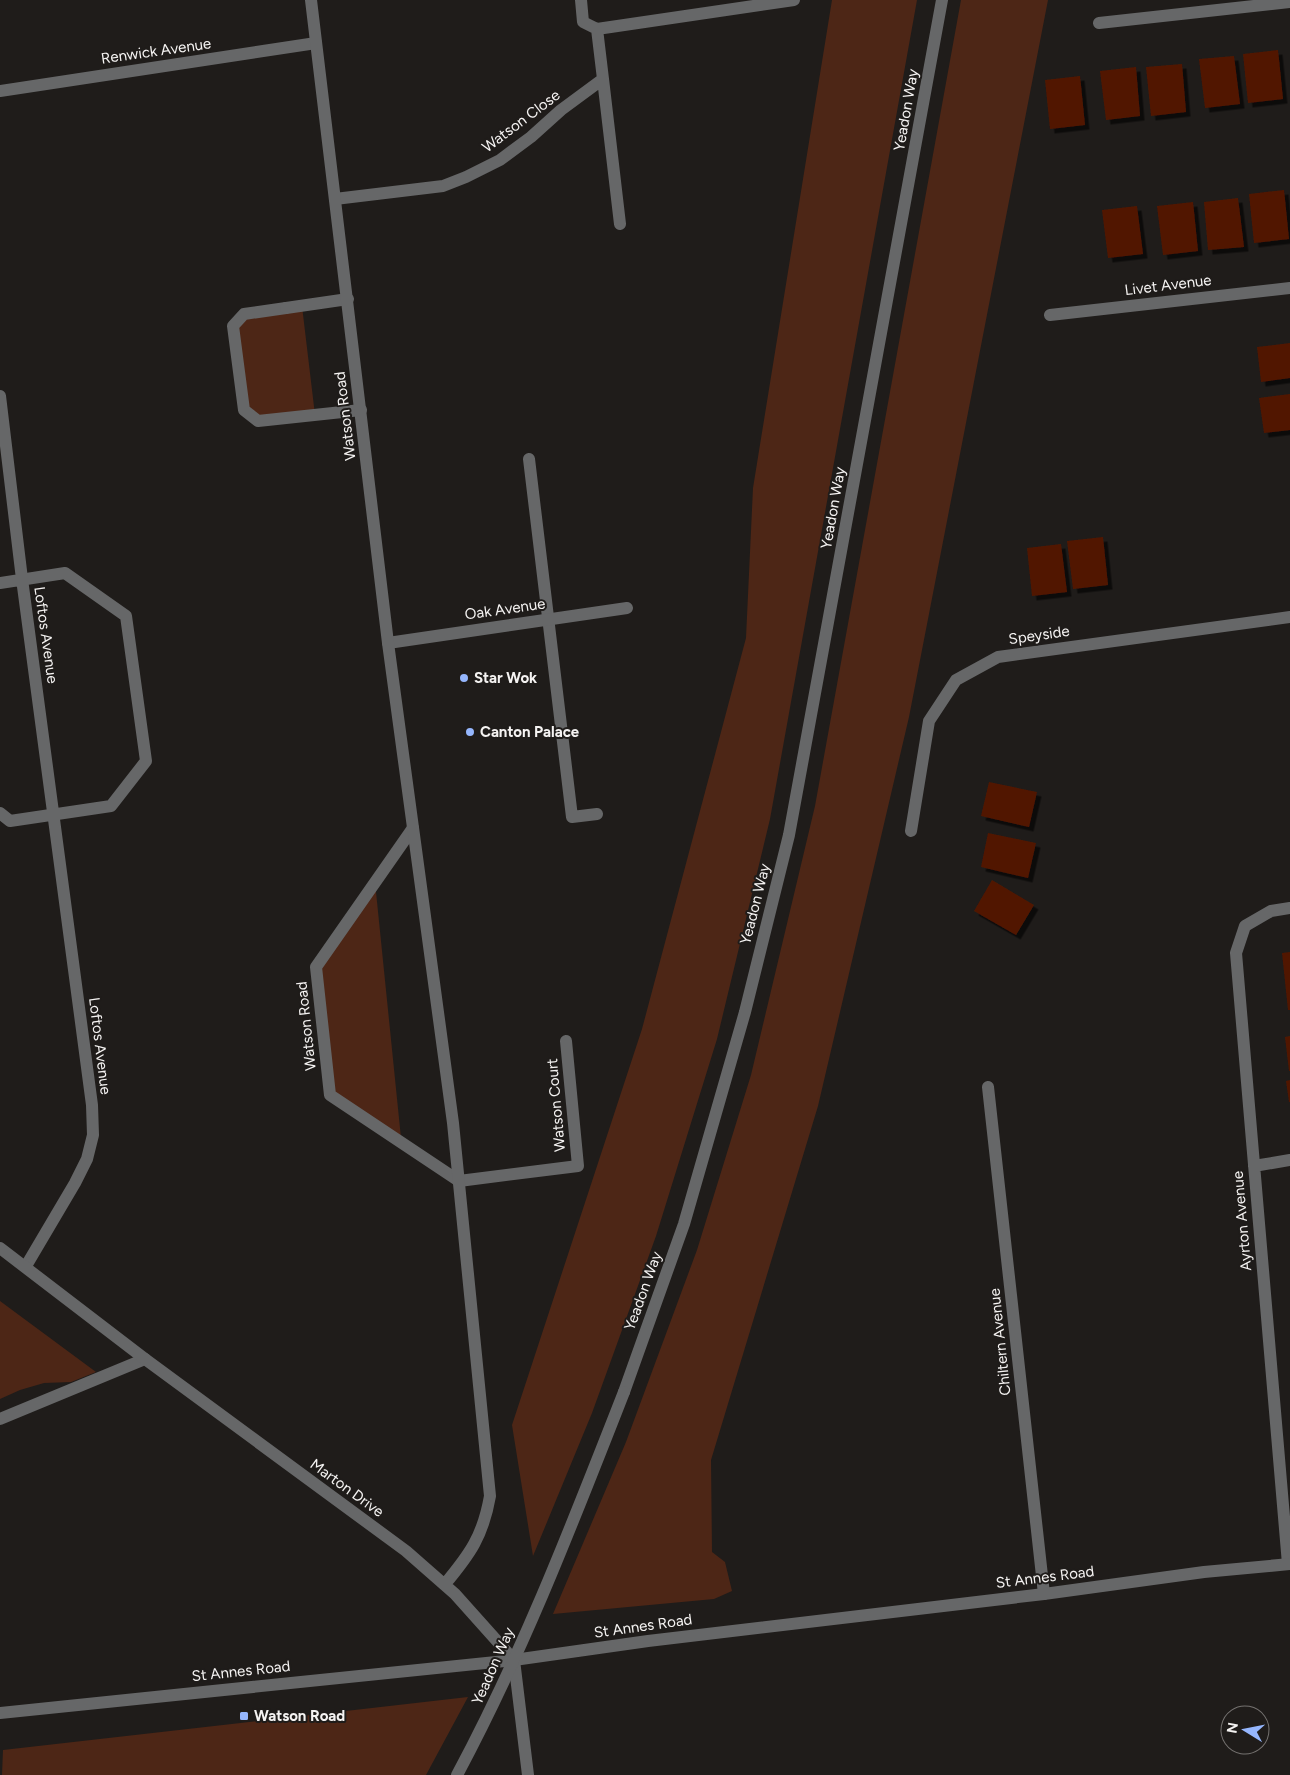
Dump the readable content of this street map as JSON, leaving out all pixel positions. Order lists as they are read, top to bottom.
{
  "streets": {
    "street": [
      "Renwick Avenue",
      "Yeadon Way",
      "Watson Close",
      "Livet Avenue",
      "Watson Road",
      "Oak Avenue",
      "Loftos Avenue",
      "Speyside",
      "Watson Court",
      "Ayrton Avenue",
      "Chiltern Avenue",
      "Marton Drive",
      "St Annes Road"
    ]
  },
  "crossings": [
    ["Renwick Avenue", "Watson Road"],
    ["Watson Close", "Watson Road"],
    ["Watson Road", "Oak Avenue"],
    ["Watson Road", "Watson Court"],
    ["Watson Road", "Marton Drive"],
    ["Loftos Avenue", "Marton Drive"],
    ["Ayrton Avenue", "St Annes Road"],
    ["Chiltern Avenue", "St Annes Road"],
    ["Marton Drive", "St Annes Road"]
  ],
  "places": {
    "other": ["Star Wok", "Canton Palace"],
    "transit": ["Watson Road"]
  },
  "north": "left"
}
